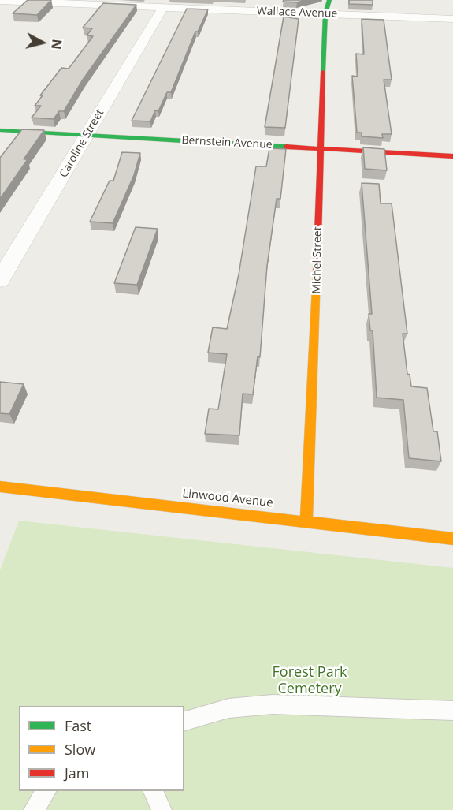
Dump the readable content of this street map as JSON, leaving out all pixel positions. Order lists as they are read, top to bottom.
{
  "streets": {
    "street": [
      "Wallace Avenue",
      "Bernstein Avenue",
      "Caroline Street",
      "Michel Street",
      "Linwood Avenue"
    ]
  },
  "crossings": [
    ["Wallace Avenue", "Caroline Street"],
    ["Wallace Avenue", "Michel Street"],
    ["Bernstein Avenue", "Caroline Street"],
    ["Bernstein Avenue", "Michel Street"],
    ["Michel Street", "Linwood Avenue"]
  ],
  "parks": ["Forest Park Cemetery"],
  "legend": ["Fast", "Slow", "Jam"],
  "north": "right"
}
